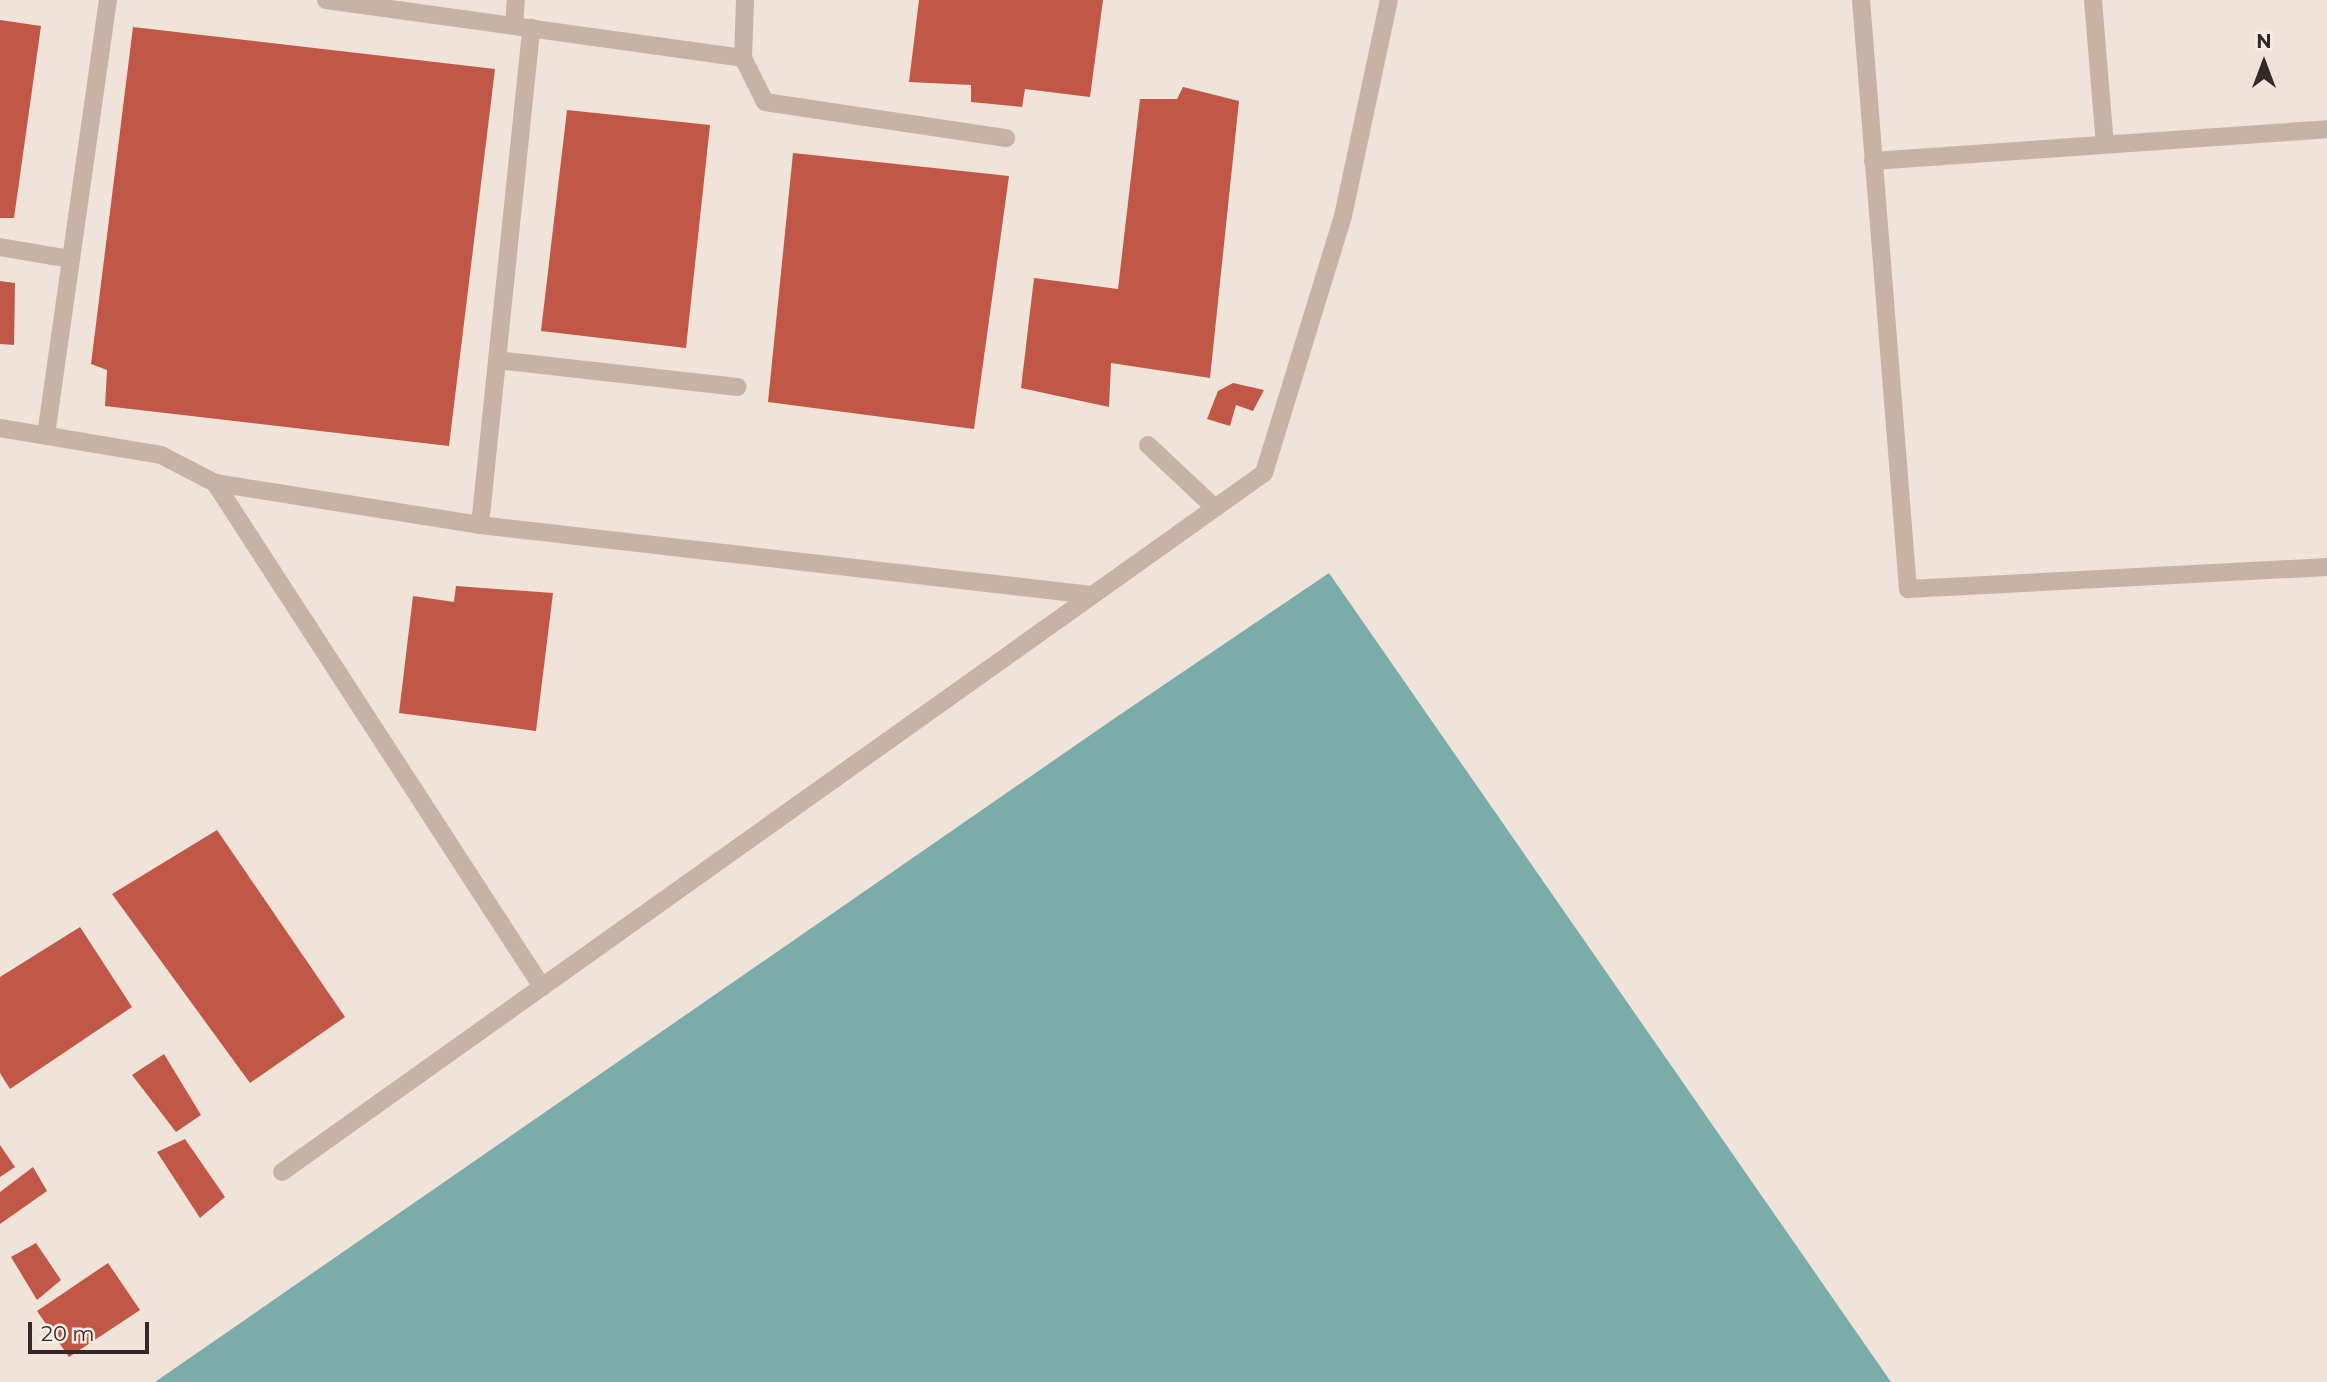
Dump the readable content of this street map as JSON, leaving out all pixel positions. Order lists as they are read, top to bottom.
{
  "scale_bar": "20 m",
  "north": "top"
}
